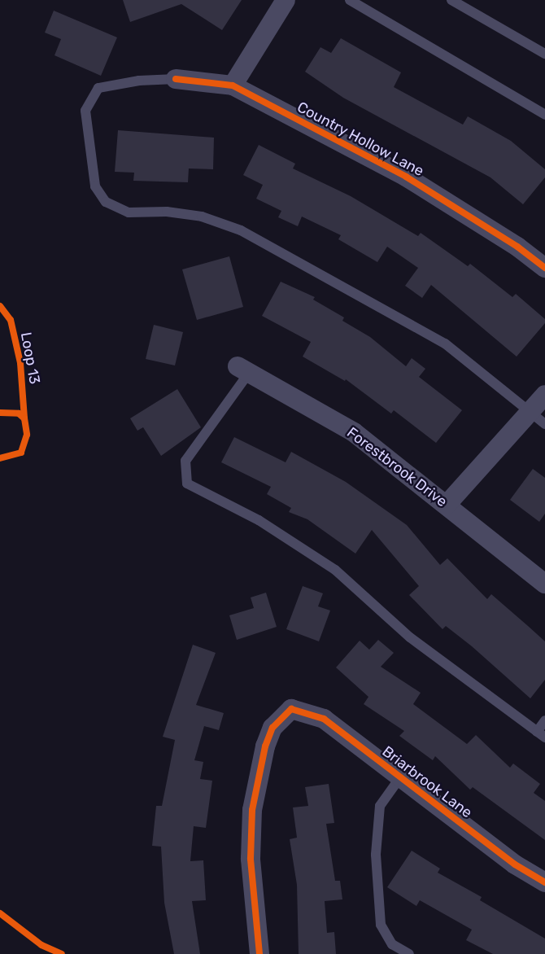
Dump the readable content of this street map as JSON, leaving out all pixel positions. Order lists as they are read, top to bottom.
{
  "streets": {
    "street": ["Country Hollow Lane", "Forestbrook Drive", "Briarbrook Lane"],
    "cycle path": ["Loop 13"]
  }
}
